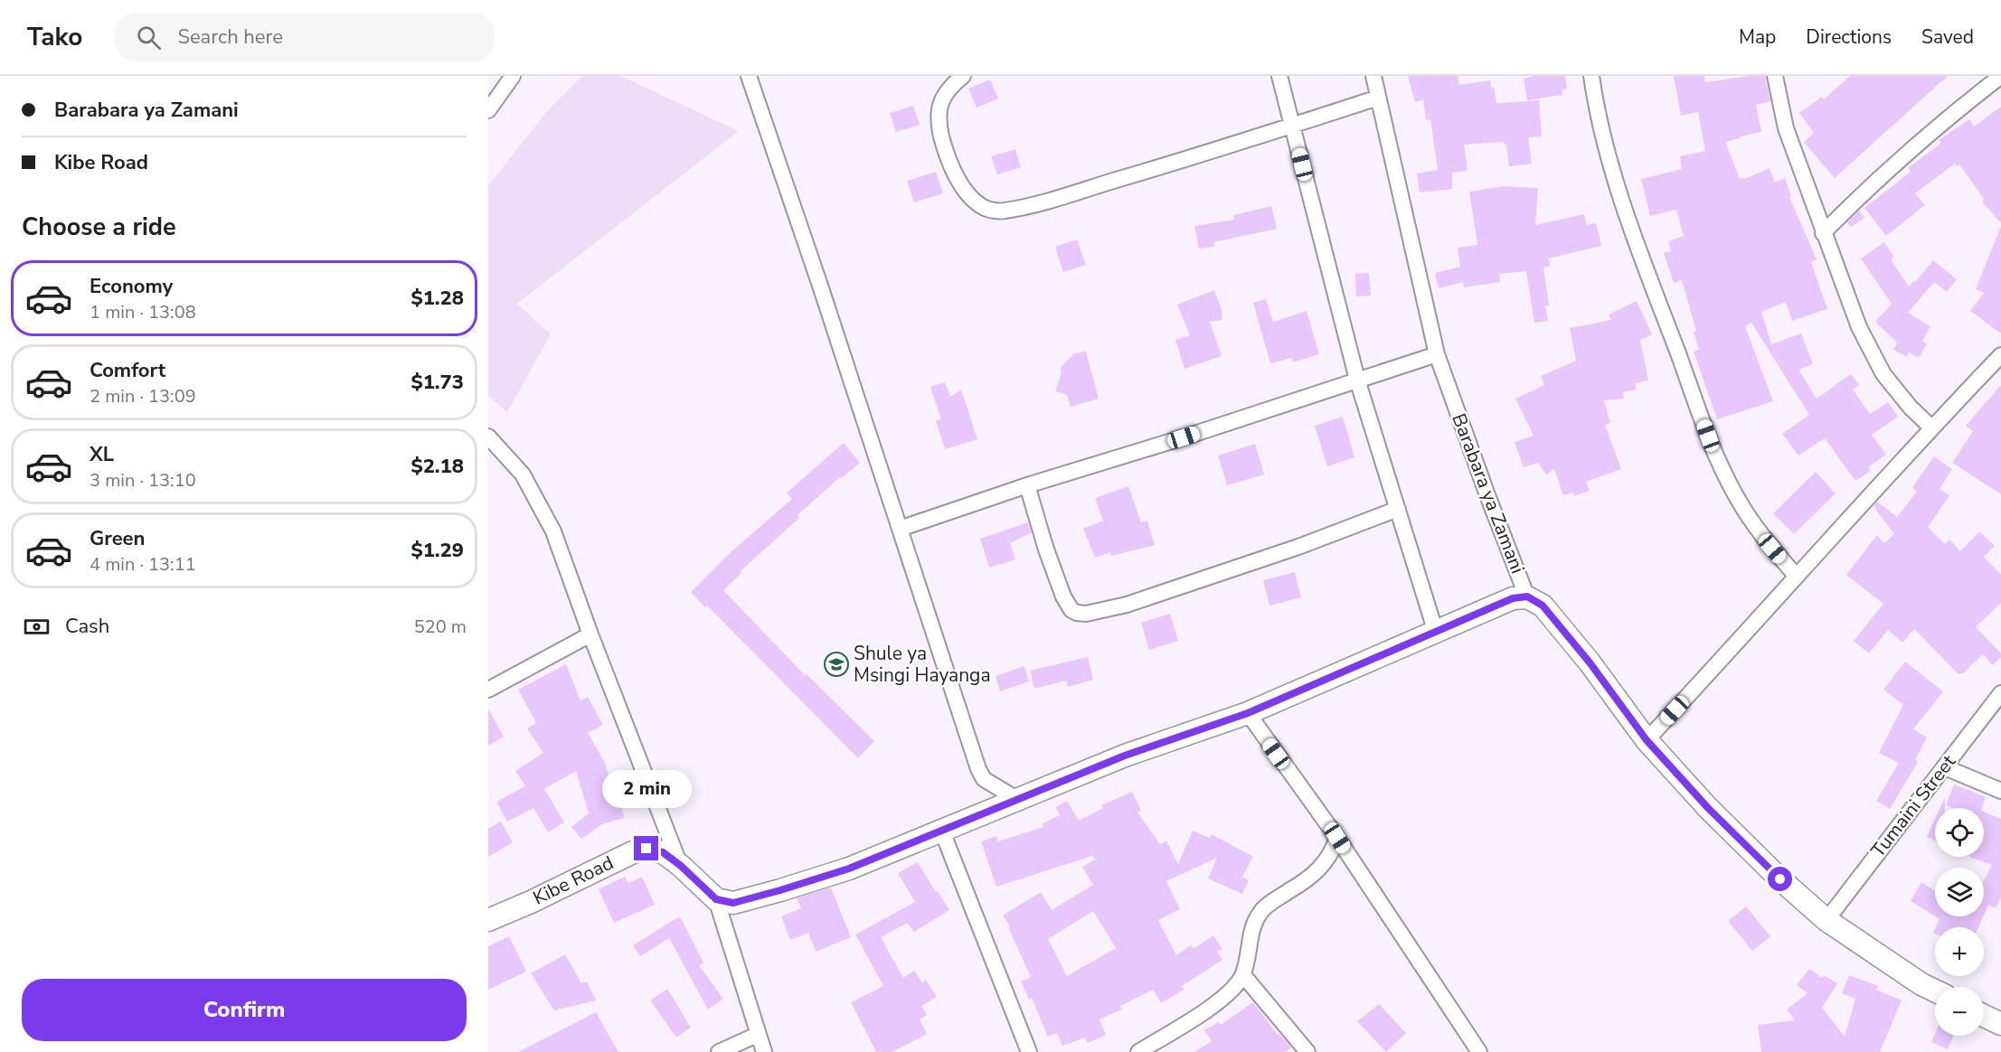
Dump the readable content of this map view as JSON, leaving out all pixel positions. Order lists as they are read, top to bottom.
{
  "streets": {
    "street": ["Barabara ya Zamani", "Tumaini Street", "Kibe Road"]
  },
  "crossings": [
    ["Barabara ya Zamani", "Tumaini Street"]
  ],
  "places": {
    "school or university": ["Shule ya Msingi Hayanga"]
  },
  "page": {
    "header": "Tako",
    "search": "Search here",
    "nav": ["Map", "Directions", "Saved"],
    "banner": ["Barabara ya Zamani", "Kibe Road"],
    "heading": "Choose a ride",
    "list": [
      {
        "name": "Economy",
        "note": "1 min · 13:08",
        "value": "$1.28"
      },
      {
        "name": "Comfort",
        "note": "2 min · 13:09",
        "value": "$1.73"
      },
      {
        "name": "XL",
        "note": "3 min · 13:10",
        "value": "$2.18"
      },
      {
        "name": "Green",
        "note": "4 min · 13:11",
        "value": "$1.29"
      }
    ],
    "pay": ["Cash", "520 m"],
    "bubble": "2 min",
    "map_buttons": ["+", "−"],
    "buttons": "Confirm"
  }
}
